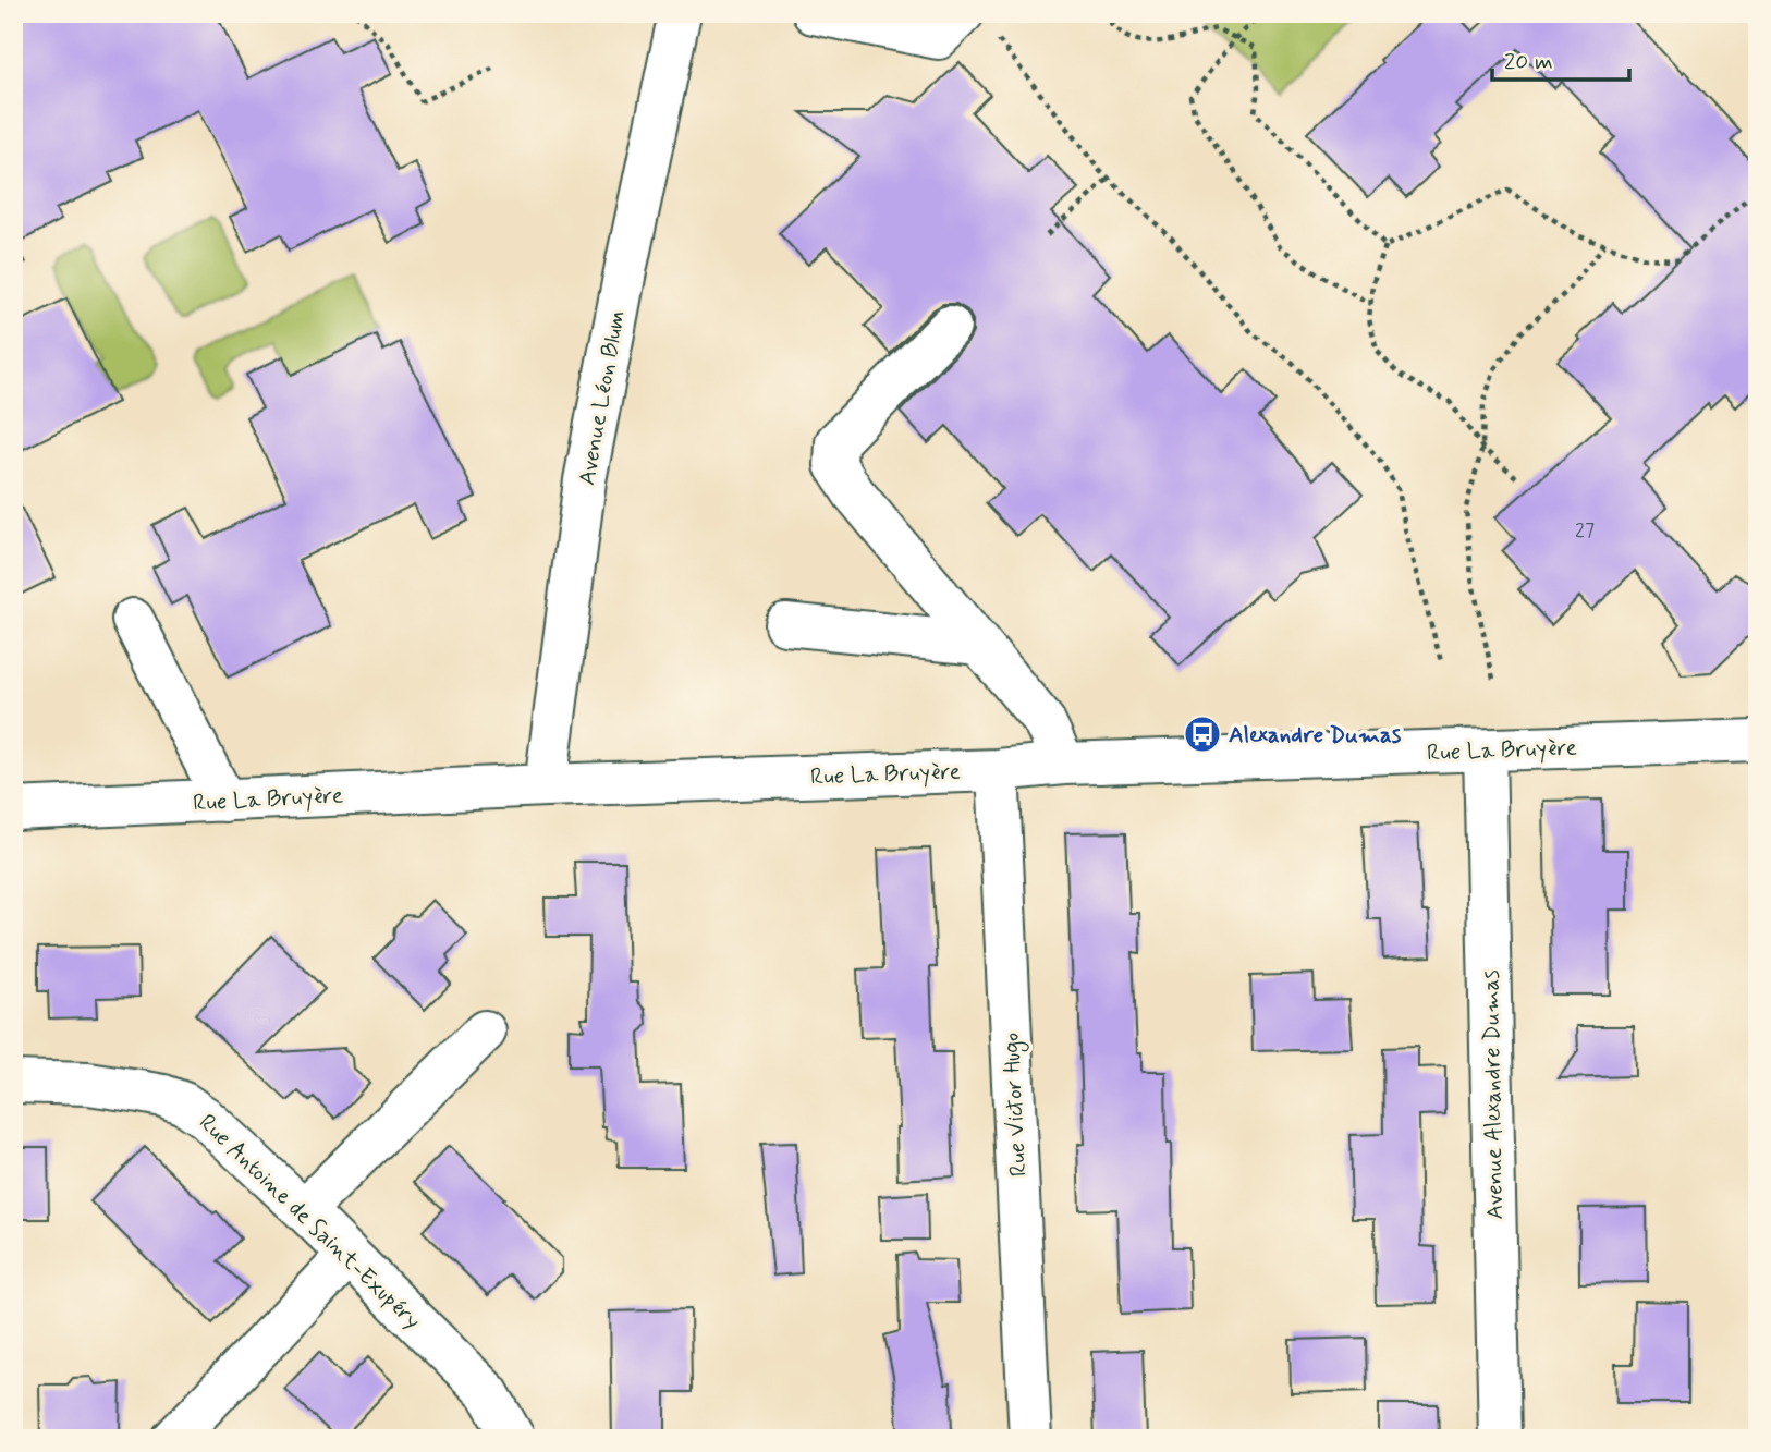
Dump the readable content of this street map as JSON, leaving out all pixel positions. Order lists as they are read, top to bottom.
{
  "streets": {
    "street": [
      "Avenue Léon Blum",
      "Rue La Bruyère",
      "Avenue Alexandre Dumas",
      "Rue Victor Hugo",
      "Rue Antoine de Saint-Exupéry"
    ]
  },
  "crossings": [
    ["Avenue Léon Blum", "Rue La Bruyère"],
    ["Rue La Bruyère", "Avenue Alexandre Dumas"],
    ["Rue La Bruyère", "Rue Victor Hugo"]
  ],
  "places": {
    "bus stop": ["Alexandre Dumas"]
  },
  "house_numbers": ["27"],
  "scale_bar": "20 m"
}
